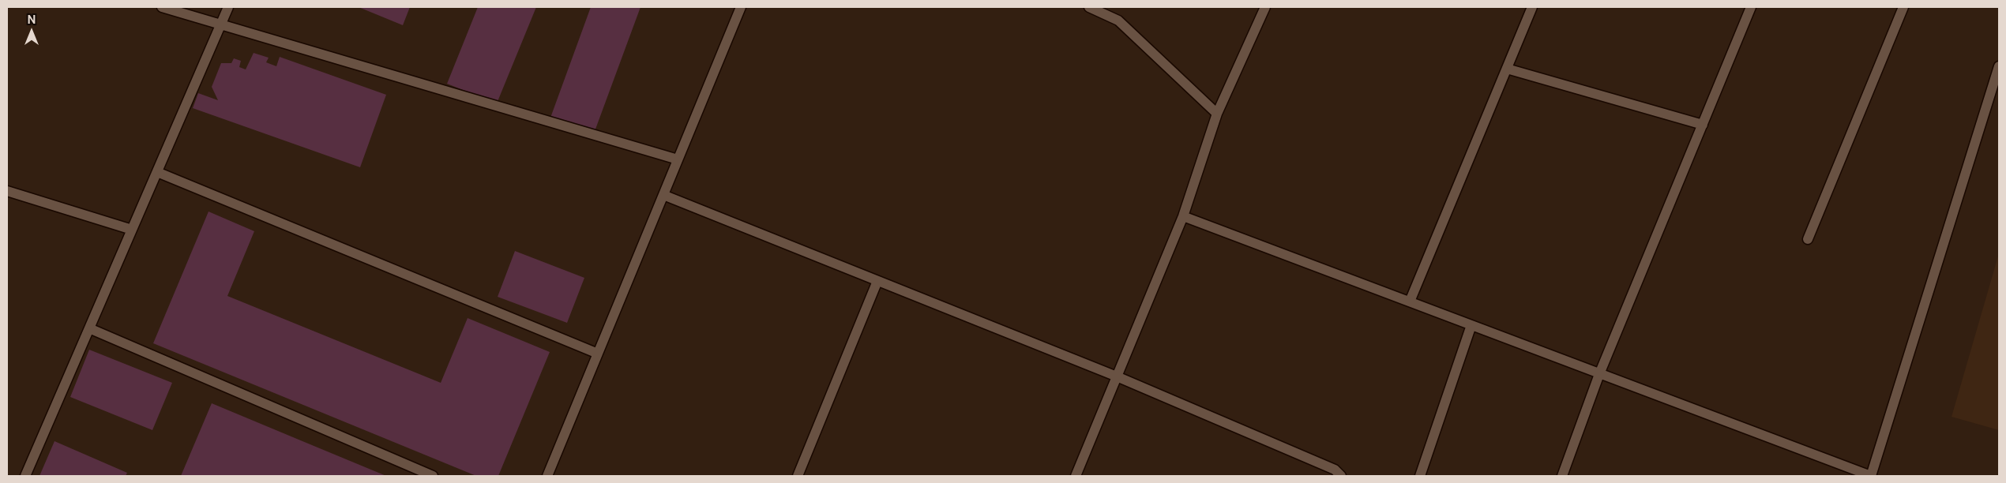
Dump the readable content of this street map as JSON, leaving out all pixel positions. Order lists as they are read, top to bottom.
{
  "north": "top"
}
